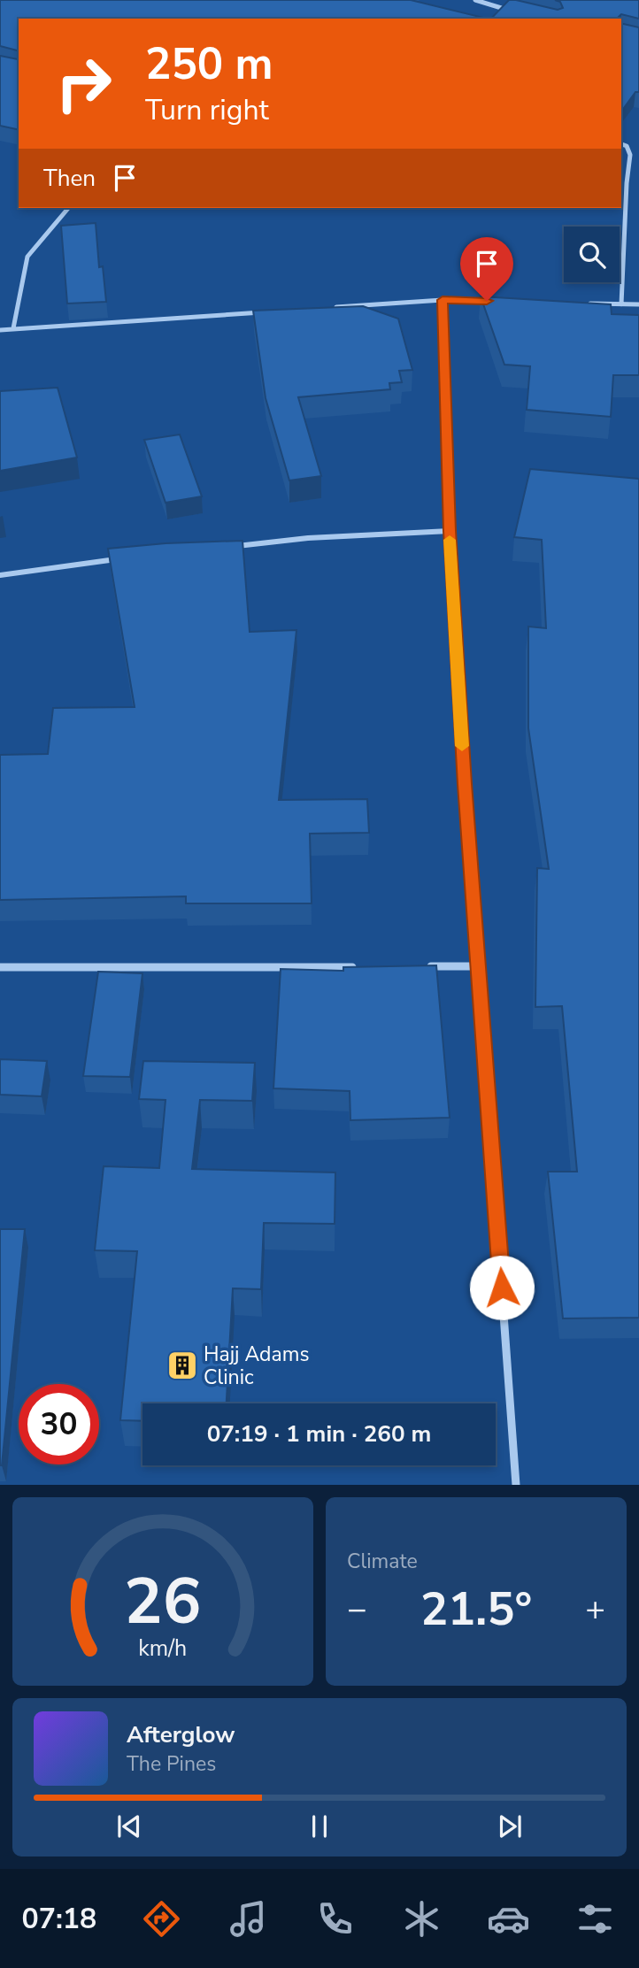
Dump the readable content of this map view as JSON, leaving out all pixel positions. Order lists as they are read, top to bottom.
{
  "places": {
    "building": ["Hajj Adams Clinic"]
  },
  "page": {
    "turn": ["250 m", "Turn right"],
    "then": "Then",
    "limit": "30",
    "trip": "07:19 · 1 min · 260 m",
    "tile": "Climate",
    "heat": ["−", "21.5°", "+"],
    "song": ["Afterglow", "The Pines"],
    "tabs": "07:18",
    "gauge": ["26", "km/h"]
  }
}
